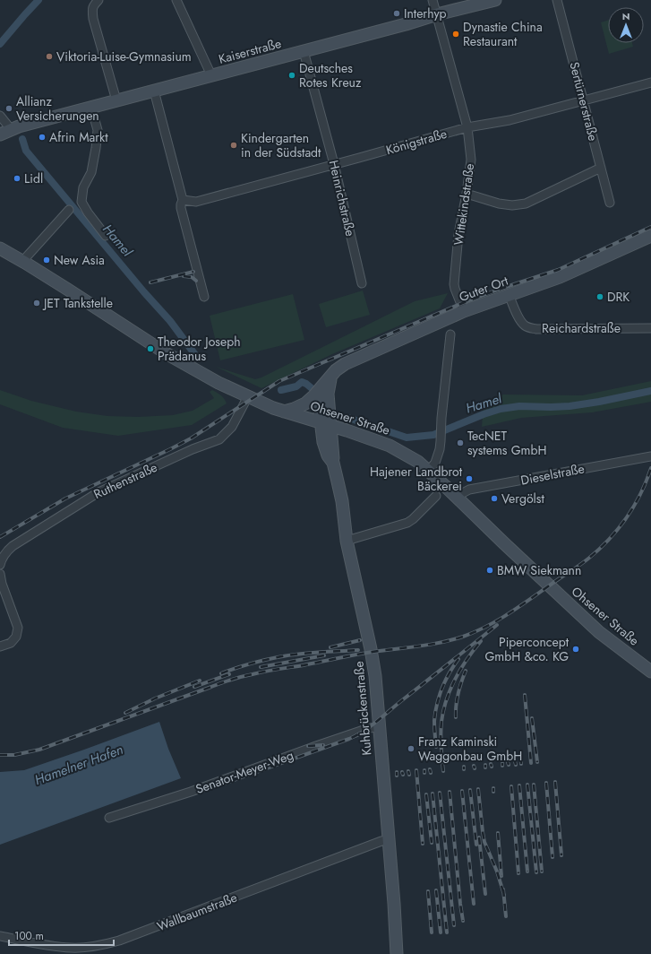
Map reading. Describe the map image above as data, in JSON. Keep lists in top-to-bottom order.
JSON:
{
  "streets": {
    "main road": [
      "Kaiserstraße",
      "Guter Ort",
      "Ohsener Straße",
      "Kuhbrückenstraße"
    ],
    "street": [
      "Sertürnerstraße",
      "Königstraße",
      "Heinrichstraße",
      "Wittekindstraße",
      "Reichardstraße",
      "Dieselstraße",
      "Ruthenstraße",
      "Senator-Meyer-Weg",
      "Wallbaumstraße"
    ]
  },
  "crossings": [
    ["Kaiserstraße", "Heinrichstraße"],
    ["Kaiserstraße", "Wittekindstraße"],
    ["Sertürnerstraße", "Königstraße"],
    ["Königstraße", "Heinrichstraße"],
    ["Königstraße", "Wittekindstraße"],
    ["Wittekindstraße", "Guter Ort"],
    ["Guter Ort", "Reichardstraße"],
    ["Guter Ort", "Ohsener Straße"],
    ["Ohsener Straße", "Dieselstraße"],
    ["Ohsener Straße", "Ruthenstraße"],
    ["Ohsener Straße", "Kuhbrückenstraße"],
    ["Kuhbrückenstraße", "Senator-Meyer-Weg"],
    ["Kuhbrückenstraße", "Wallbaumstraße"]
  ],
  "water": ["Hamel", "Hamelner Hafen"],
  "places": [
    "Interhyp",
    "Dynastie China Restaurant",
    "Viktoria-Luise-Gymnasium",
    "Deutsches Rotes Kreuz",
    "Allianz Versicherungen",
    "Afrin Markt",
    "Kindergarten in der Südstadt",
    "Lidl",
    "New Asia",
    "DRK",
    "JET Tankstelle",
    "Theodor Joseph Prädanus",
    "TecNET systems GmbH",
    "Hajener Landbrot Bäckerei",
    "Vergölst",
    "BMW Siekmann",
    "Piperconcept GmbH &co. KG",
    "Franz Kaminski Waggonbau GmbH"
  ],
  "scale_bar": "100 m",
  "north": "top"
}
